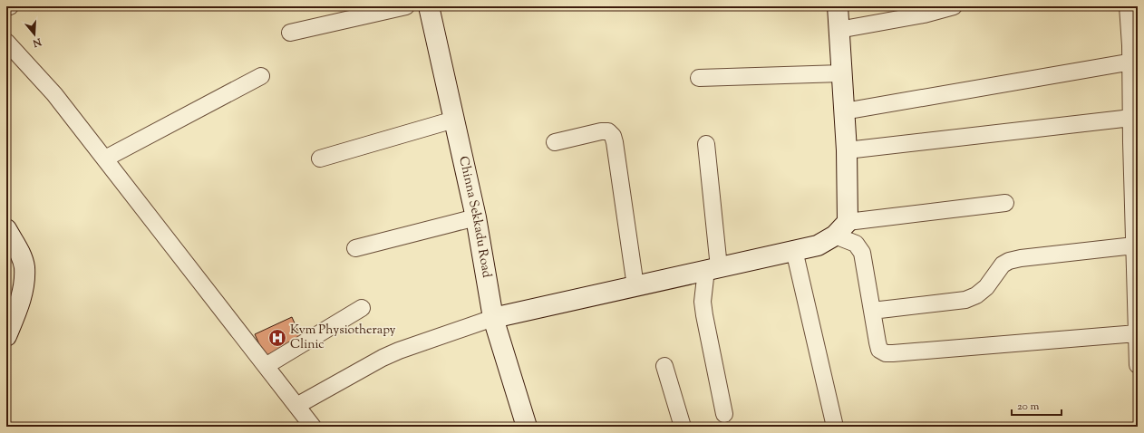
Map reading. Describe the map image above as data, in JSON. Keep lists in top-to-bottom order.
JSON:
{
  "streets": {
    "street": ["Chinna Sekkadu Road"]
  },
  "places": {
    "hospital": ["Kvm Physiotherapy Clinic"]
  },
  "scale_bar": "20 m",
  "north": "bottom"
}
